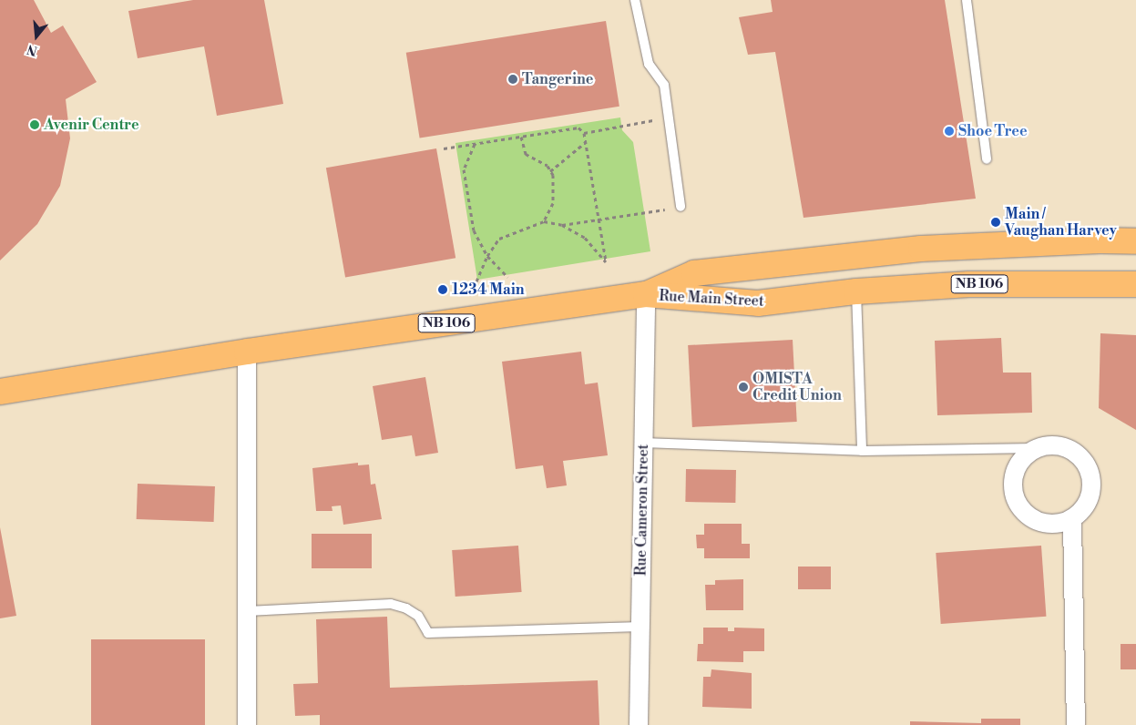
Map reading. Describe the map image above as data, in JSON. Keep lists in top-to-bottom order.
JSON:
{
  "streets": {
    "main road": ["NB 106", "Rue Main Street"],
    "street": ["Rue Cameron Street"]
  },
  "crossings": [
    ["NB 106", "Rue Main Street"],
    ["NB 106", "Rue Cameron Street"],
    ["Rue Main Street", "Rue Cameron Street"]
  ],
  "places": [
    "Tangerine",
    "Avenir Centre",
    "Shoe Tree",
    "Main / Vaughan Harvey",
    "1234 Main",
    "OMISTA Credit Union"
  ],
  "north": "bottom"
}
